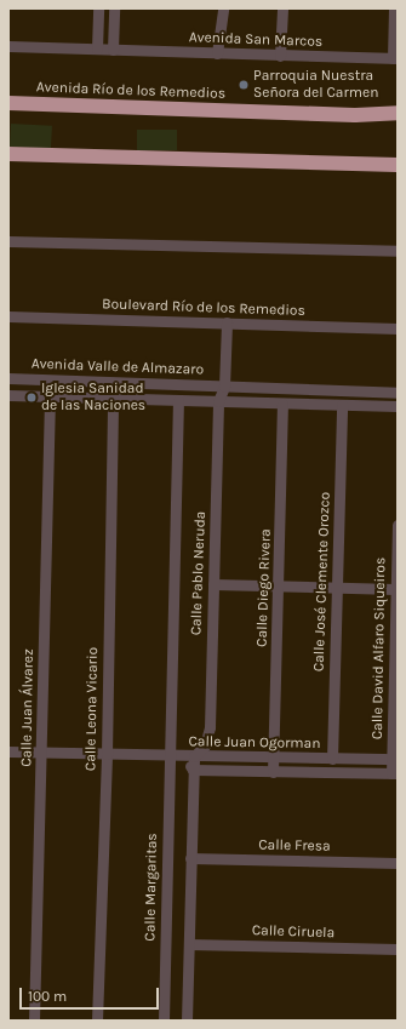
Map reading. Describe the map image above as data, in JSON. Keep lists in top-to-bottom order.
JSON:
{
  "streets": {
    "highway": ["Avenida Río de los Remedios"],
    "street": [
      "Avenida San Marcos",
      "Boulevard Río de los Remedios",
      "Avenida Valle de Almazaro",
      "Calle Pablo Neruda",
      "Calle José Clemente Orozco",
      "Calle Diego Rivera",
      "Calle David Alfaro Siqueiros",
      "Calle Juan Álvarez",
      "Calle Leona Vicario",
      "Calle Juan Ogorman",
      "Calle Fresa",
      "Calle Margaritas",
      "Calle Ciruela"
    ]
  },
  "crossings": [
    ["Avenida Valle de Almazaro", "Calle Pablo Neruda"],
    ["Calle Pablo Neruda", "Calle Juan Ogorman"],
    ["Calle Pablo Neruda", "Calle Margaritas"],
    ["Calle José Clemente Orozco", "Calle Juan Ogorman"],
    ["Calle Diego Rivera", "Calle Juan Ogorman"],
    ["Calle David Alfaro Siqueiros", "Calle Juan Ogorman"],
    ["Calle Juan Ogorman", "Calle Margaritas"]
  ],
  "places": ["Parroquia Nuestra Señora del Carmen", "Iglesia Sanidad de las Naciones"],
  "scale_bar": "100 m"
}
